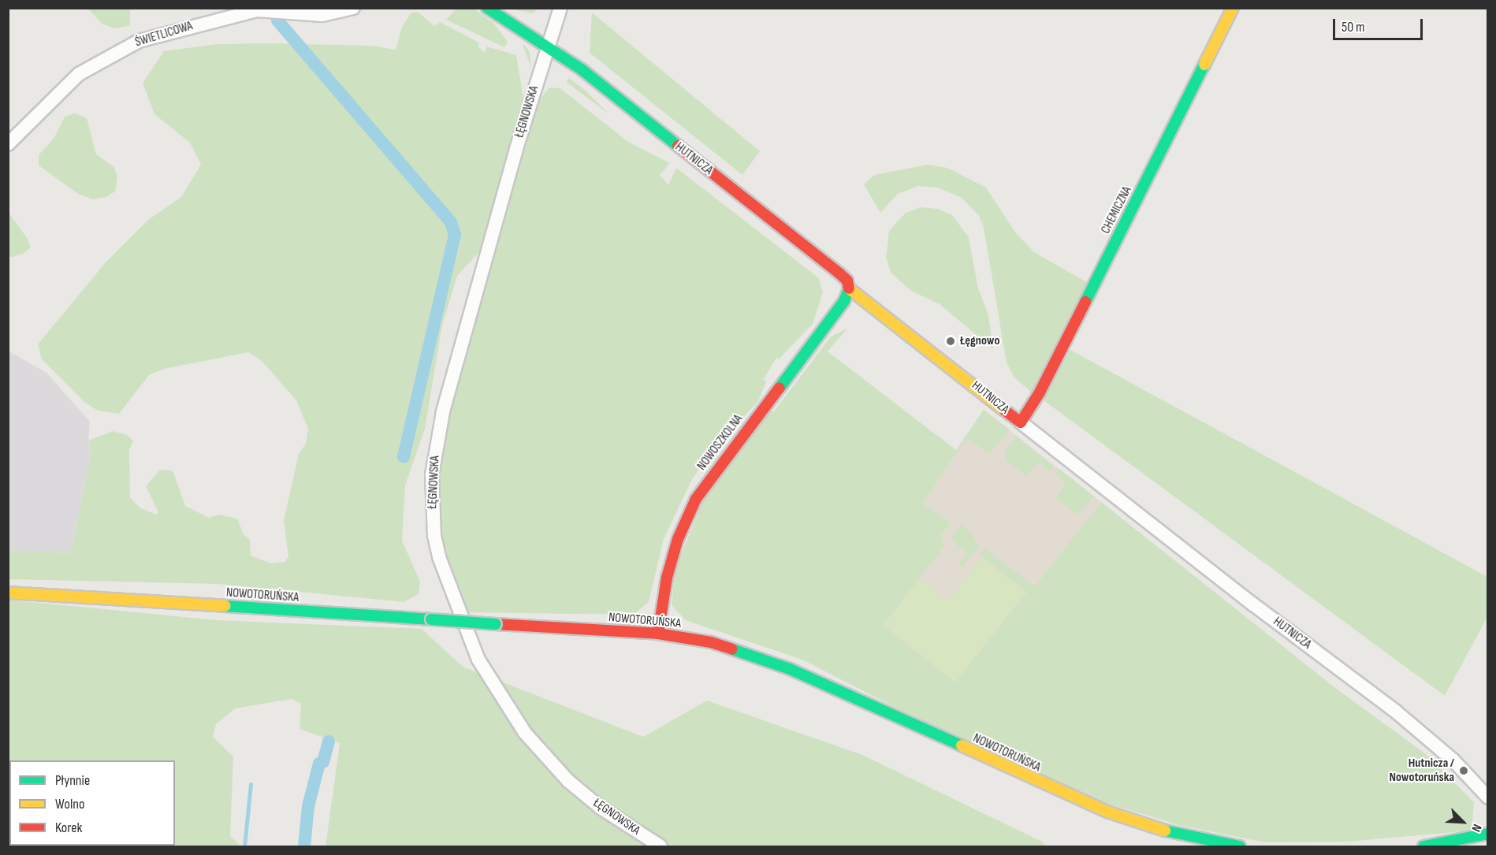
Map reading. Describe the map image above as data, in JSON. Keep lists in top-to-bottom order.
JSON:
{
  "streets": {
    "street": [
      "ŚWIETLICOWA",
      "ŁĘGNOWSKA",
      "HUTNICZA",
      "CHEMICZNA",
      "NOWOSZKOLNA",
      "NOWOTORUŃSKA"
    ]
  },
  "crossings": [
    ["ŁĘGNOWSKA", "HUTNICZA"],
    ["HUTNICZA", "CHEMICZNA"],
    ["HUTNICZA", "NOWOSZKOLNA"],
    ["NOWOSZKOLNA", "NOWOTORUŃSKA"]
  ],
  "places": ["Łęgnowo", "Hutnicza / Nowotoruńska"],
  "legend": ["Płynnie", "Wolno", "Korek"],
  "scale_bar": "50 m",
  "north": "bottom right"
}
